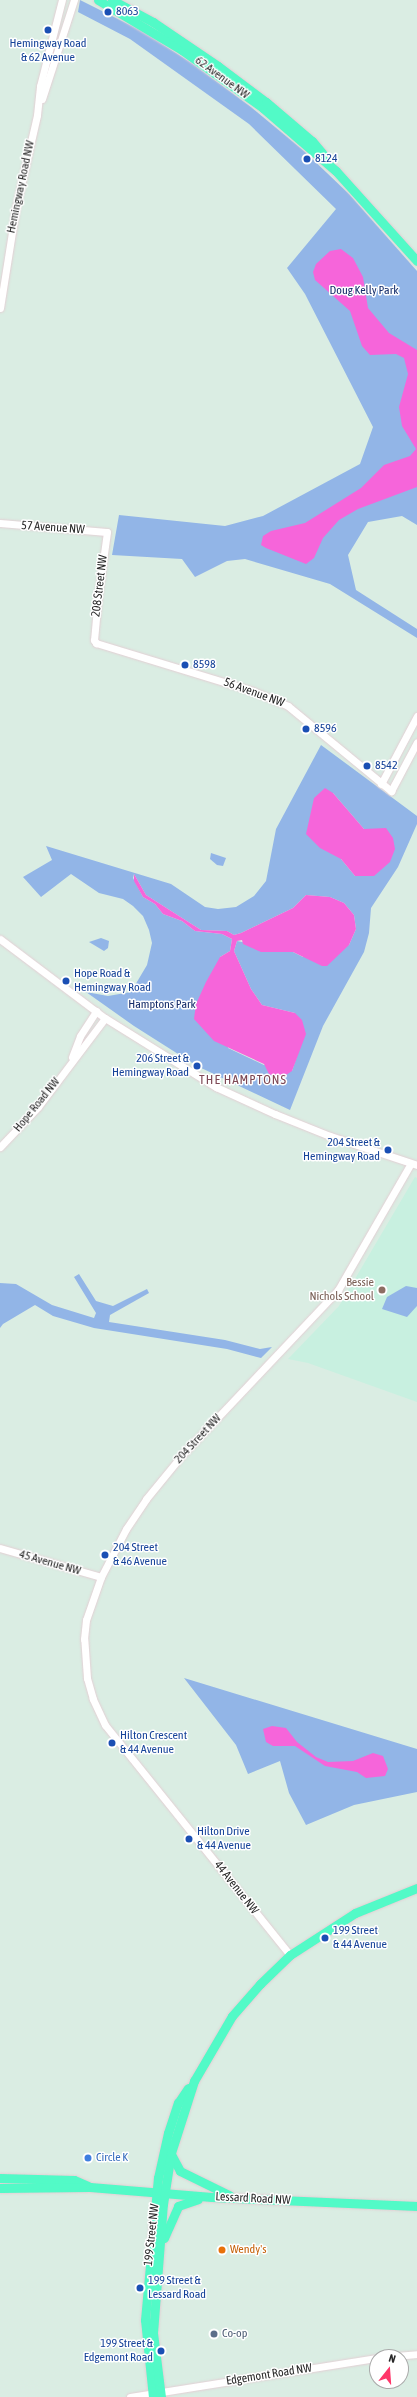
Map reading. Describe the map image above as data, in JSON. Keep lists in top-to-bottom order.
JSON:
{
  "streets": {
    "main road": ["62 Avenue NW", "Lessard Road NW", "199 Street NW"],
    "street": [
      "Hemingway Road NW",
      "57 Avenue NW",
      "208 Street NW",
      "56 Avenue NW",
      "Hope Road NW",
      "204 Street NW",
      "45 Avenue NW",
      "44 Avenue NW",
      "Edgemont Road NW"
    ]
  },
  "crossings": [
    ["57 Avenue NW", "208 Street NW"],
    ["208 Street NW", "56 Avenue NW"],
    ["204 Street NW", "45 Avenue NW"],
    ["204 Street NW", "44 Avenue NW"],
    ["44 Avenue NW", "199 Street NW"],
    ["Lessard Road NW", "199 Street NW"],
    ["199 Street NW", "Edgemont Road NW"]
  ],
  "districts": ["THE HAMPTONS"],
  "parks": ["Doug Kelly Park", "Hamptons Park"],
  "places": [
    "8063",
    "Hemingway Road & 62 Avenue",
    "8124",
    "8598",
    "8596",
    "8542",
    "Hope Road & Hemingway Road",
    "206 Street & Hemingway Road",
    "204 Street & Hemingway Road",
    "Bessie Nichols School",
    "204 Street & 46 Avenue",
    "Hilton Crescent & 44 Avenue",
    "Hilton Drive & 44 Avenue",
    "199 Street & 44 Avenue",
    "Circle K",
    "Wendy's",
    "199 Street & Lessard Road",
    "Co-op",
    "199 Street & Edgemont Road"
  ],
  "north": "top"
}
